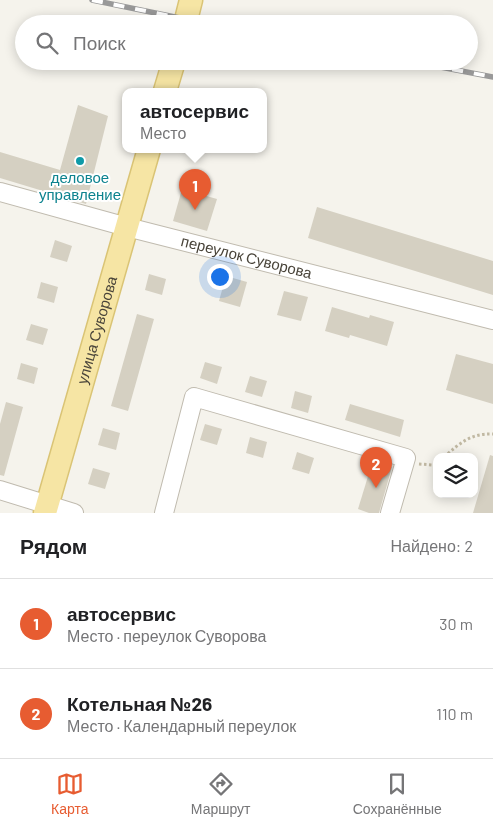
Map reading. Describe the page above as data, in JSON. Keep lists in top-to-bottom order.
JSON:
{
  "streets": {
    "main road": ["улица Суворова"],
    "street": ["переулок Суворова"]
  },
  "crossings": [
    ["переулок Суворова", "улица Суворова"]
  ],
  "places": ["деловое управление"],
  "page": {
    "search": "Поиск",
    "popup": ["автосервис", "Место"],
    "pins": ["1", "2"],
    "heading": ["Рядом", "Найдено: 2"],
    "list": [
      {
        "mark": "1",
        "name": "автосервис",
        "note": "Место · переулок Суворова",
        "value": "30 m"
      },
      {
        "mark": "2",
        "name": "Котельная №26",
        "note": "Место · Календарный переулок",
        "value": "110 m"
      }
    ],
    "nav": ["Карта", "Маршрут", "Сохранённые"]
  }
}
